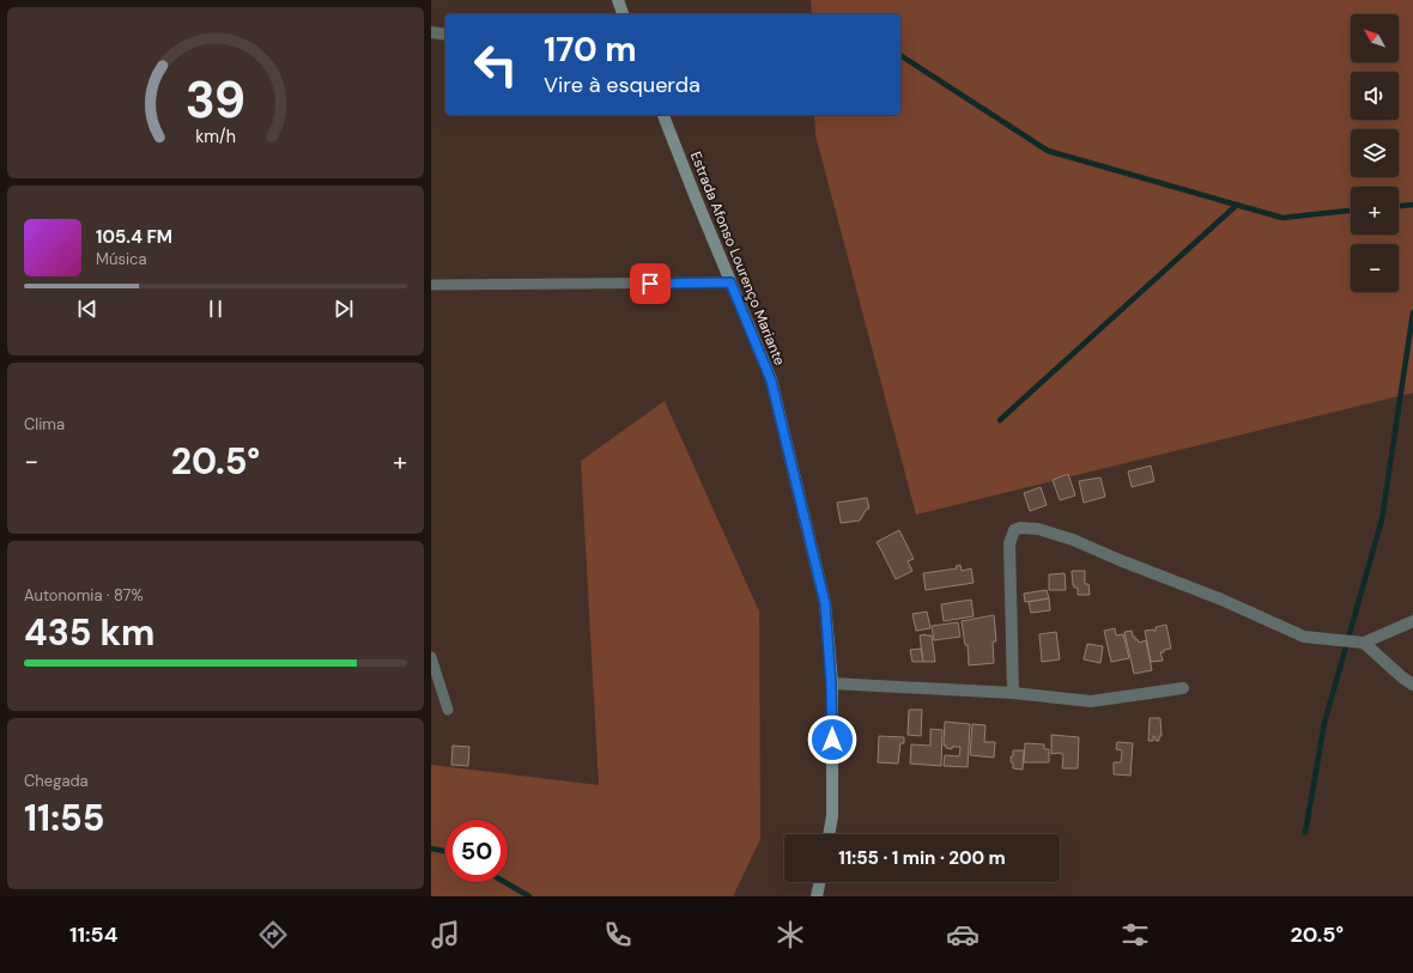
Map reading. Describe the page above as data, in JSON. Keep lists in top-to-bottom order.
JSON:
{
  "streets": {
    "main road": ["Estrada Afonso Lourenço Mariante"]
  },
  "north": "top left",
  "page": {
    "map_buttons": ["+", "−"],
    "turn": ["170 m", "Vire à esquerda"],
    "song": ["105.4 FM", "Música"],
    "tile": [
      "Clima",
      ["Autonomia · 87%", "435 km"],
      ["Chegada", "11:55"]
    ],
    "heat": ["−", "20.5°", "+"],
    "limit": "50",
    "trip": "11:55 · 1 min · 200 m",
    "tabs": ["11:54", "20.5°"],
    "gauge": ["39", "km/h"]
  }
}
